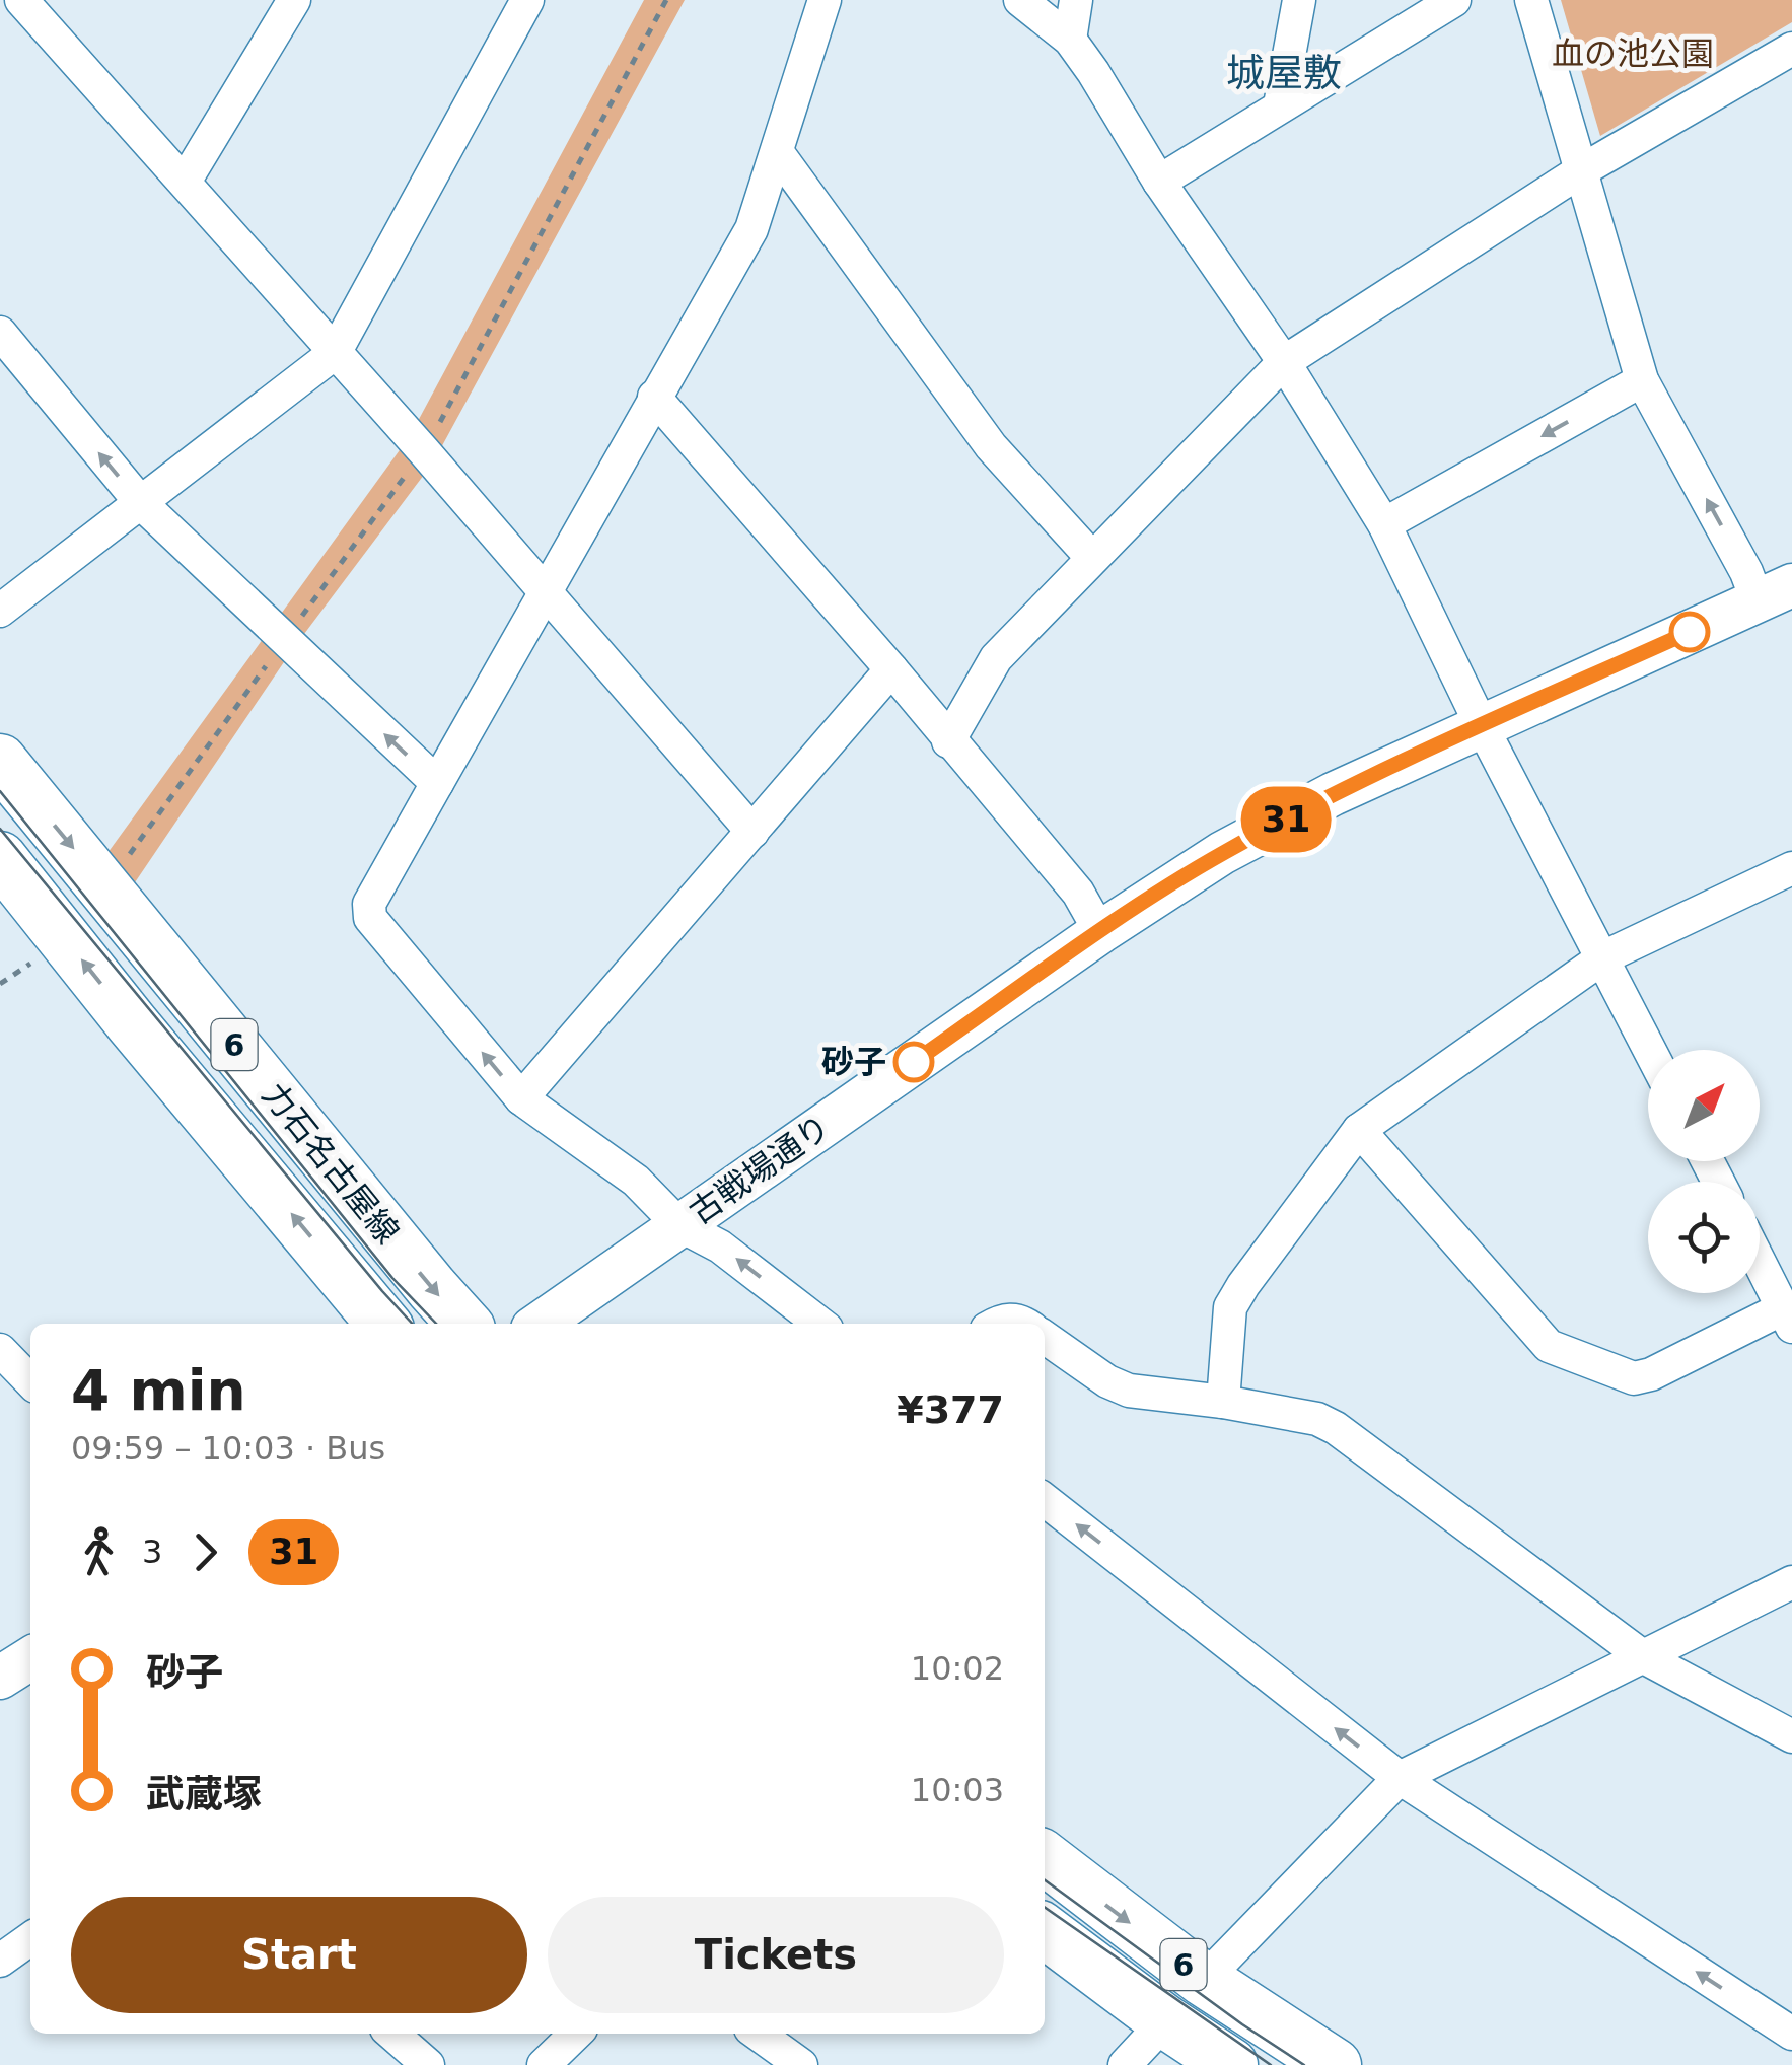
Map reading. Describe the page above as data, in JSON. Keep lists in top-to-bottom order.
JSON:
{
  "streets": {
    "main road": ["6", "力石名古屋線"],
    "street": ["古戦場通り"]
  },
  "districts": ["城屋敷"],
  "parks": ["血の池公園"],
  "places": ["砂子"],
  "lines": ["bus line 31"],
  "north": "top right",
  "page": {
    "on_map": "31",
    "heading": ["4 min", "09:59 – 10:03 · Bus", "¥377"],
    "legs": ["3", "31"],
    "list": [
      {
        "name": "砂子",
        "value": "10:02"
      },
      {
        "name": "武蔵塚",
        "value": "10:03"
      }
    ],
    "buttons": ["Start", "Tickets"]
  }
}
